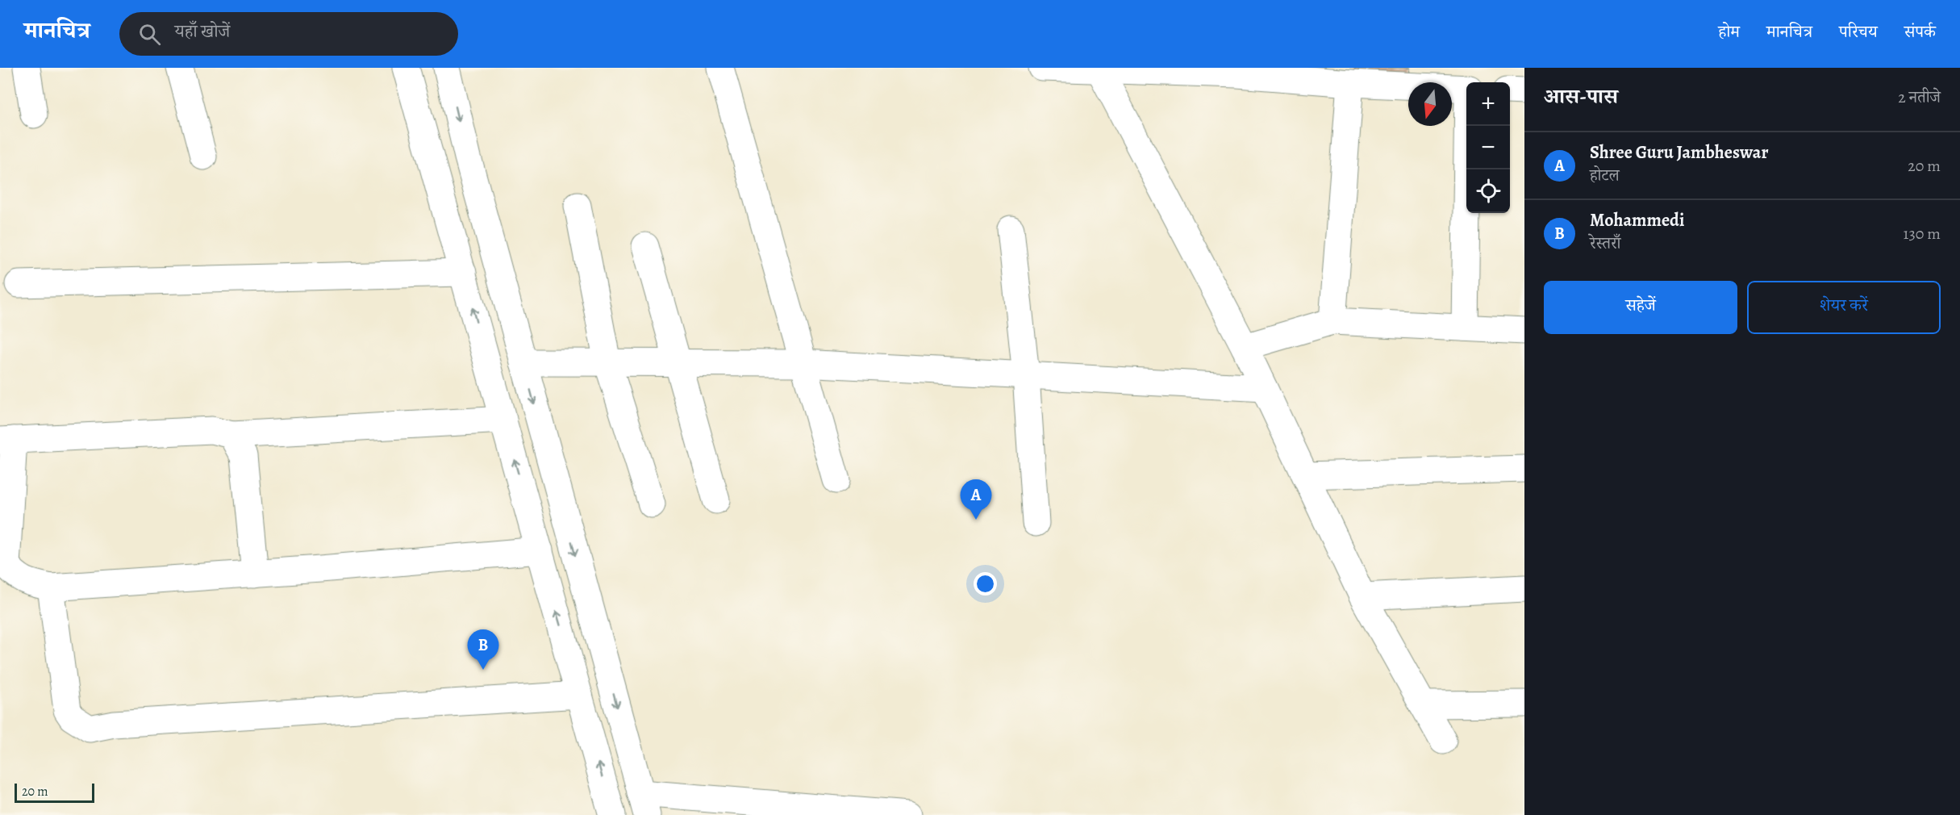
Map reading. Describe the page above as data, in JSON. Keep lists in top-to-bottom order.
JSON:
{
  "scale_bar": "20 m",
  "north": "bottom",
  "page": {
    "header": "मानचित्र",
    "search": "यहाँ खोजें",
    "nav": [
      "होम",
      "मानचित्र",
      "परिचय",
      "संपर्क"
    ],
    "heading": ["आस-पास", "2 नतीजे"],
    "map_buttons": ["+", "−"],
    "list": [
      {
        "mark": "A",
        "name": "Shree Guru Jambheswar",
        "note": "होटल",
        "value": "20 m"
      },
      {
        "mark": "B",
        "name": "Mohammedi",
        "note": "रेस्तराँ",
        "value": "130 m"
      }
    ],
    "buttons": ["सहेजें", "शेयर करें"],
    "pins": ["A", "B"],
    "scale": "20 m"
  }
}
